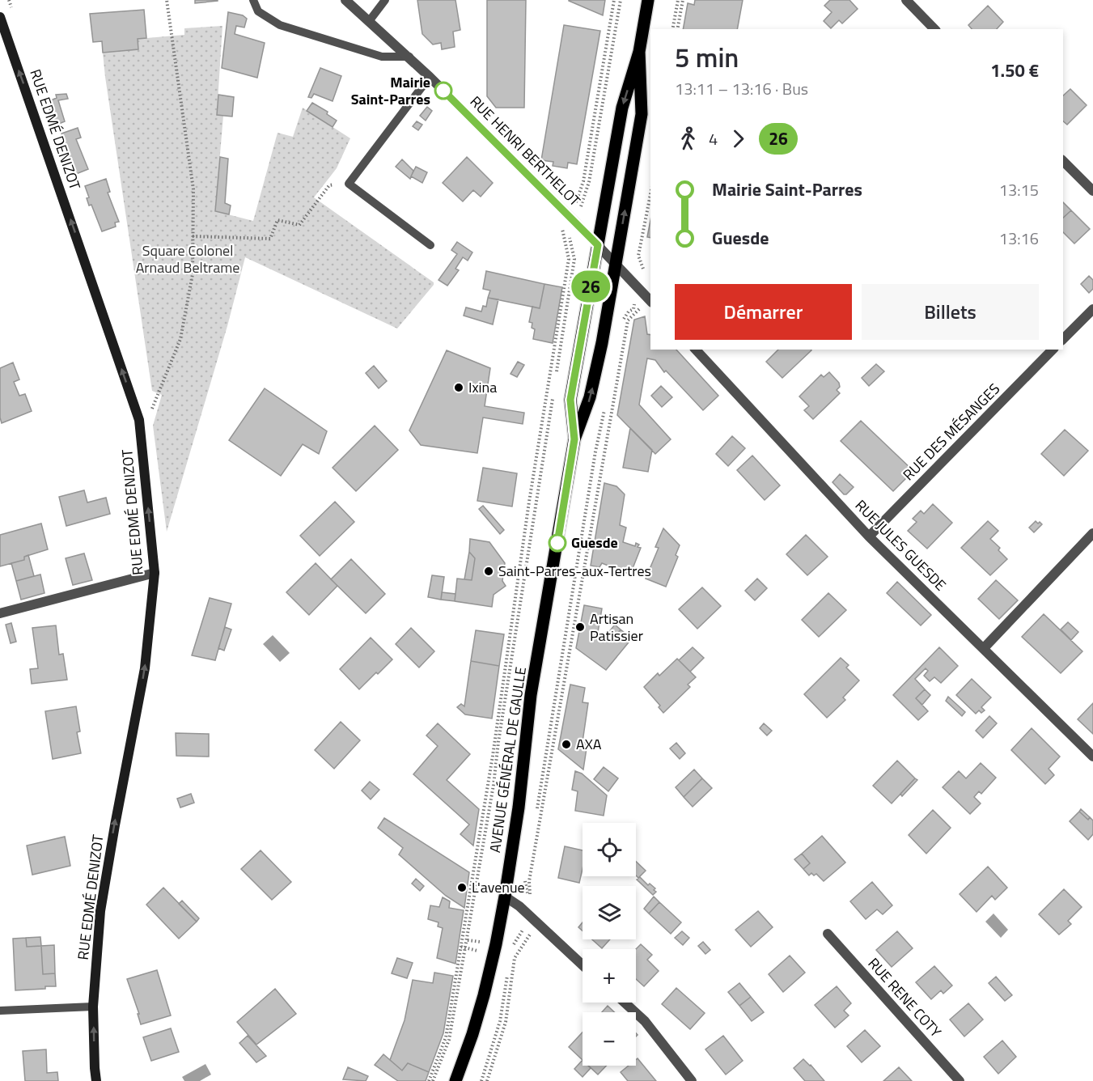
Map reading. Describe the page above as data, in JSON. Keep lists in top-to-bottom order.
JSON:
{
  "streets": {
    "main road": ["AVENUE GÉNÉRAL DE GAULLE"],
    "street": [
      "RUE EDMÉ DENIZOT",
      "RUE HENRI BERTHELOT",
      "RUE DES MÉSANGES",
      "RUE JULES GUESDE",
      "RUE RENE COTY"
    ]
  },
  "crossings": [
    ["RUE HENRI BERTHELOT", "AVENUE GÉNÉRAL DE GAULLE"],
    ["RUE DES MÉSANGES", "RUE JULES GUESDE"]
  ],
  "one_way": ["RUE EDMÉ DENIZOT"],
  "parks": ["Square Colonel Arnaud Beltrame"],
  "places": [
    "Mairie Saint-Parres",
    "Ixina",
    "Guesde",
    "Saint-Parres-aux-Tertres",
    "Artisan Patissier",
    "AXA",
    "L'avenue"
  ],
  "lines": ["bus line 26"],
  "page": {
    "on_map": "26",
    "heading": ["5 min", "13:11 – 13:16 · Bus", "1.50 €"],
    "legs": ["4", "26"],
    "list": [
      {
        "name": "Mairie Saint-Parres",
        "value": "13:15"
      },
      {
        "name": "Guesde",
        "value": "13:16"
      }
    ],
    "buttons": ["Démarrer", "Billets"],
    "map_buttons": ["+", "−"]
  }
}
